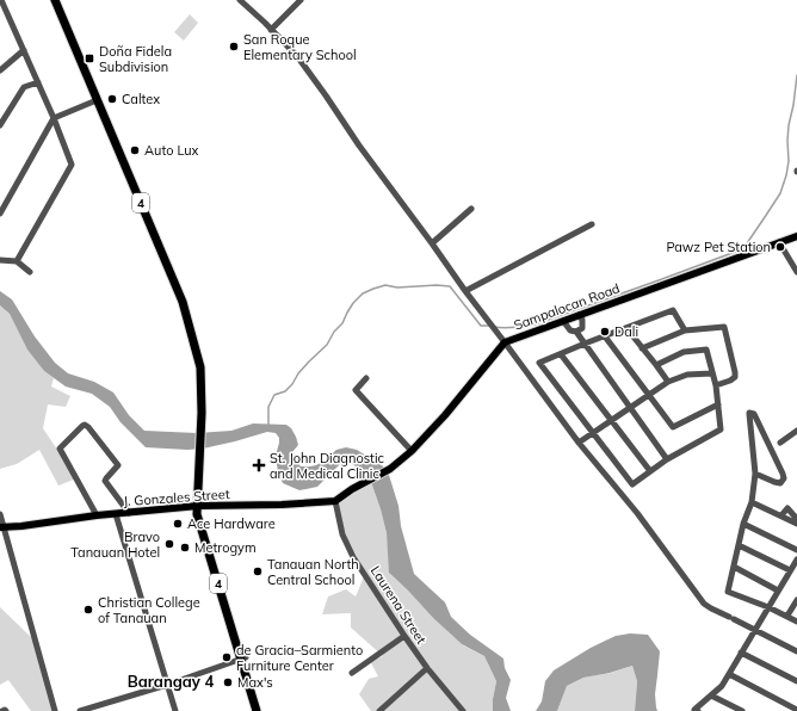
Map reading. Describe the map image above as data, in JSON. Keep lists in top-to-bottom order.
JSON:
{
  "streets": {
    "highway": ["4"],
    "main road": ["Sampalocan Road", "J. Gonzales Street"],
    "street": ["Laurena Street"]
  },
  "crossings": [
    ["4", "J. Gonzales Street"],
    ["Sampalocan Road", "J. Gonzales Street"],
    ["Sampalocan Road", "Laurena Street"],
    ["J. Gonzales Street", "Laurena Street"]
  ],
  "districts": ["Barangay 4"],
  "places": {
    "other": [
      "San Roque Elementary School",
      "Caltex",
      "Auto Lux",
      "Pawz Pet Station",
      "Dali",
      "Ace Hardware",
      "Bravo Tanauan Hotel",
      "Metrogym",
      "Tanauan North Central School",
      "Christian College of Tanauan",
      "de Gracia–Sarmiento Furniture Center",
      "Max's"
    ],
    "transit": ["Doña Fidela Subdivision"],
    "health": ["St. John Diagnostic and Medical Clinic"]
  }
}
